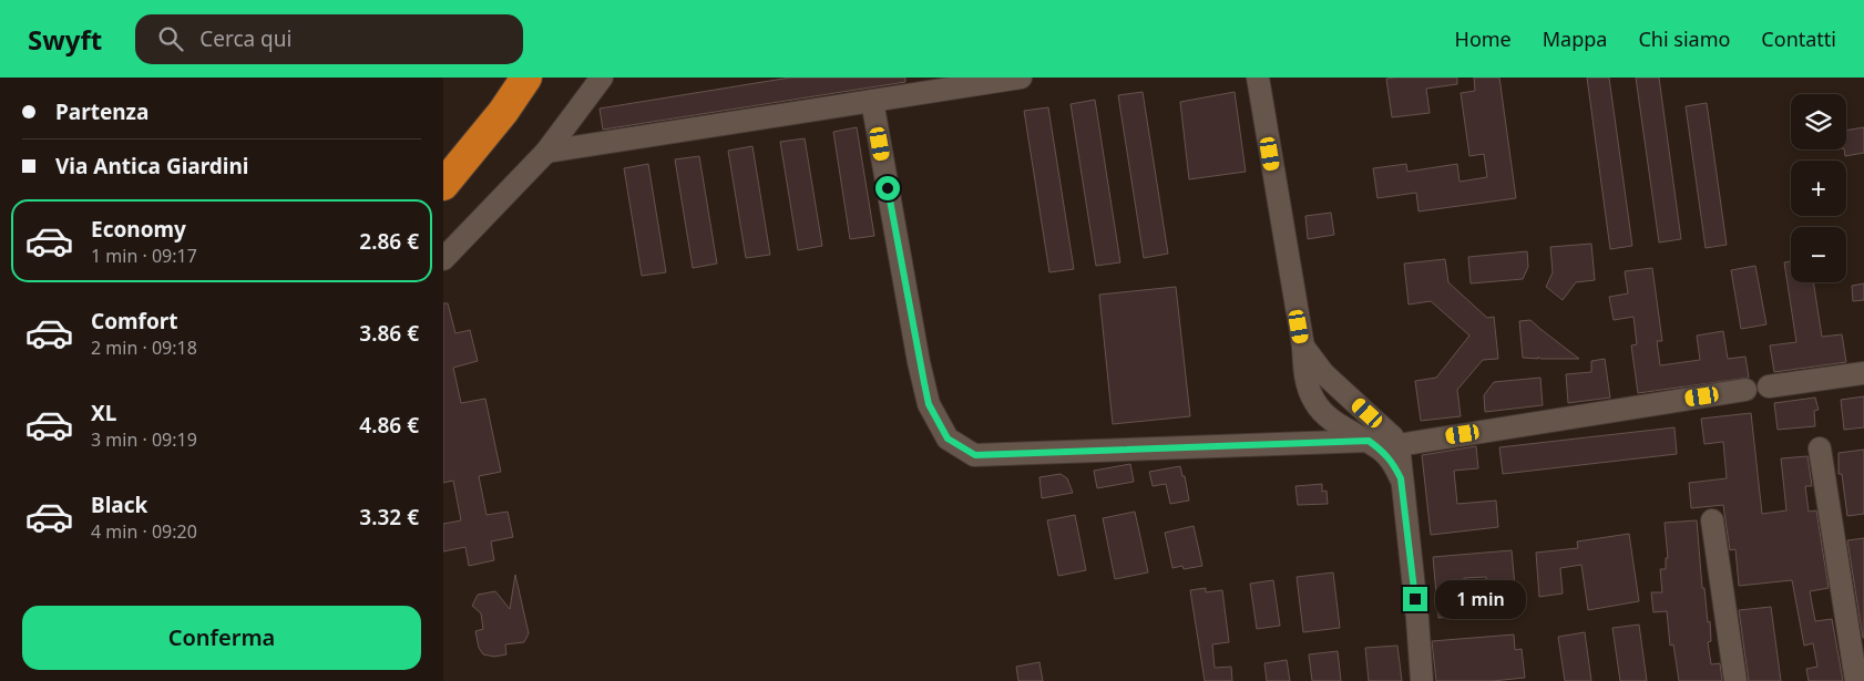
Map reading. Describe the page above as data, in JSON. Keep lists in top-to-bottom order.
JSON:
{
  "page": {
    "header": "Swyft",
    "search": "Cerca qui",
    "nav": [
      "Home",
      "Mappa",
      "Chi siamo",
      "Contatti"
    ],
    "banner": ["Partenza", "Via Antica Giardini"],
    "map_buttons": ["+", "−"],
    "list": [
      {
        "name": "Economy",
        "note": "1 min · 09:17",
        "value": "2.86 €"
      },
      {
        "name": "Comfort",
        "note": "2 min · 09:18",
        "value": "3.86 €"
      },
      {
        "name": "XL",
        "note": "3 min · 09:19",
        "value": "4.86 €"
      },
      {
        "name": "Black",
        "note": "4 min · 09:20",
        "value": "3.32 €"
      }
    ],
    "bubble": "1 min",
    "buttons": "Conferma"
  }
}
